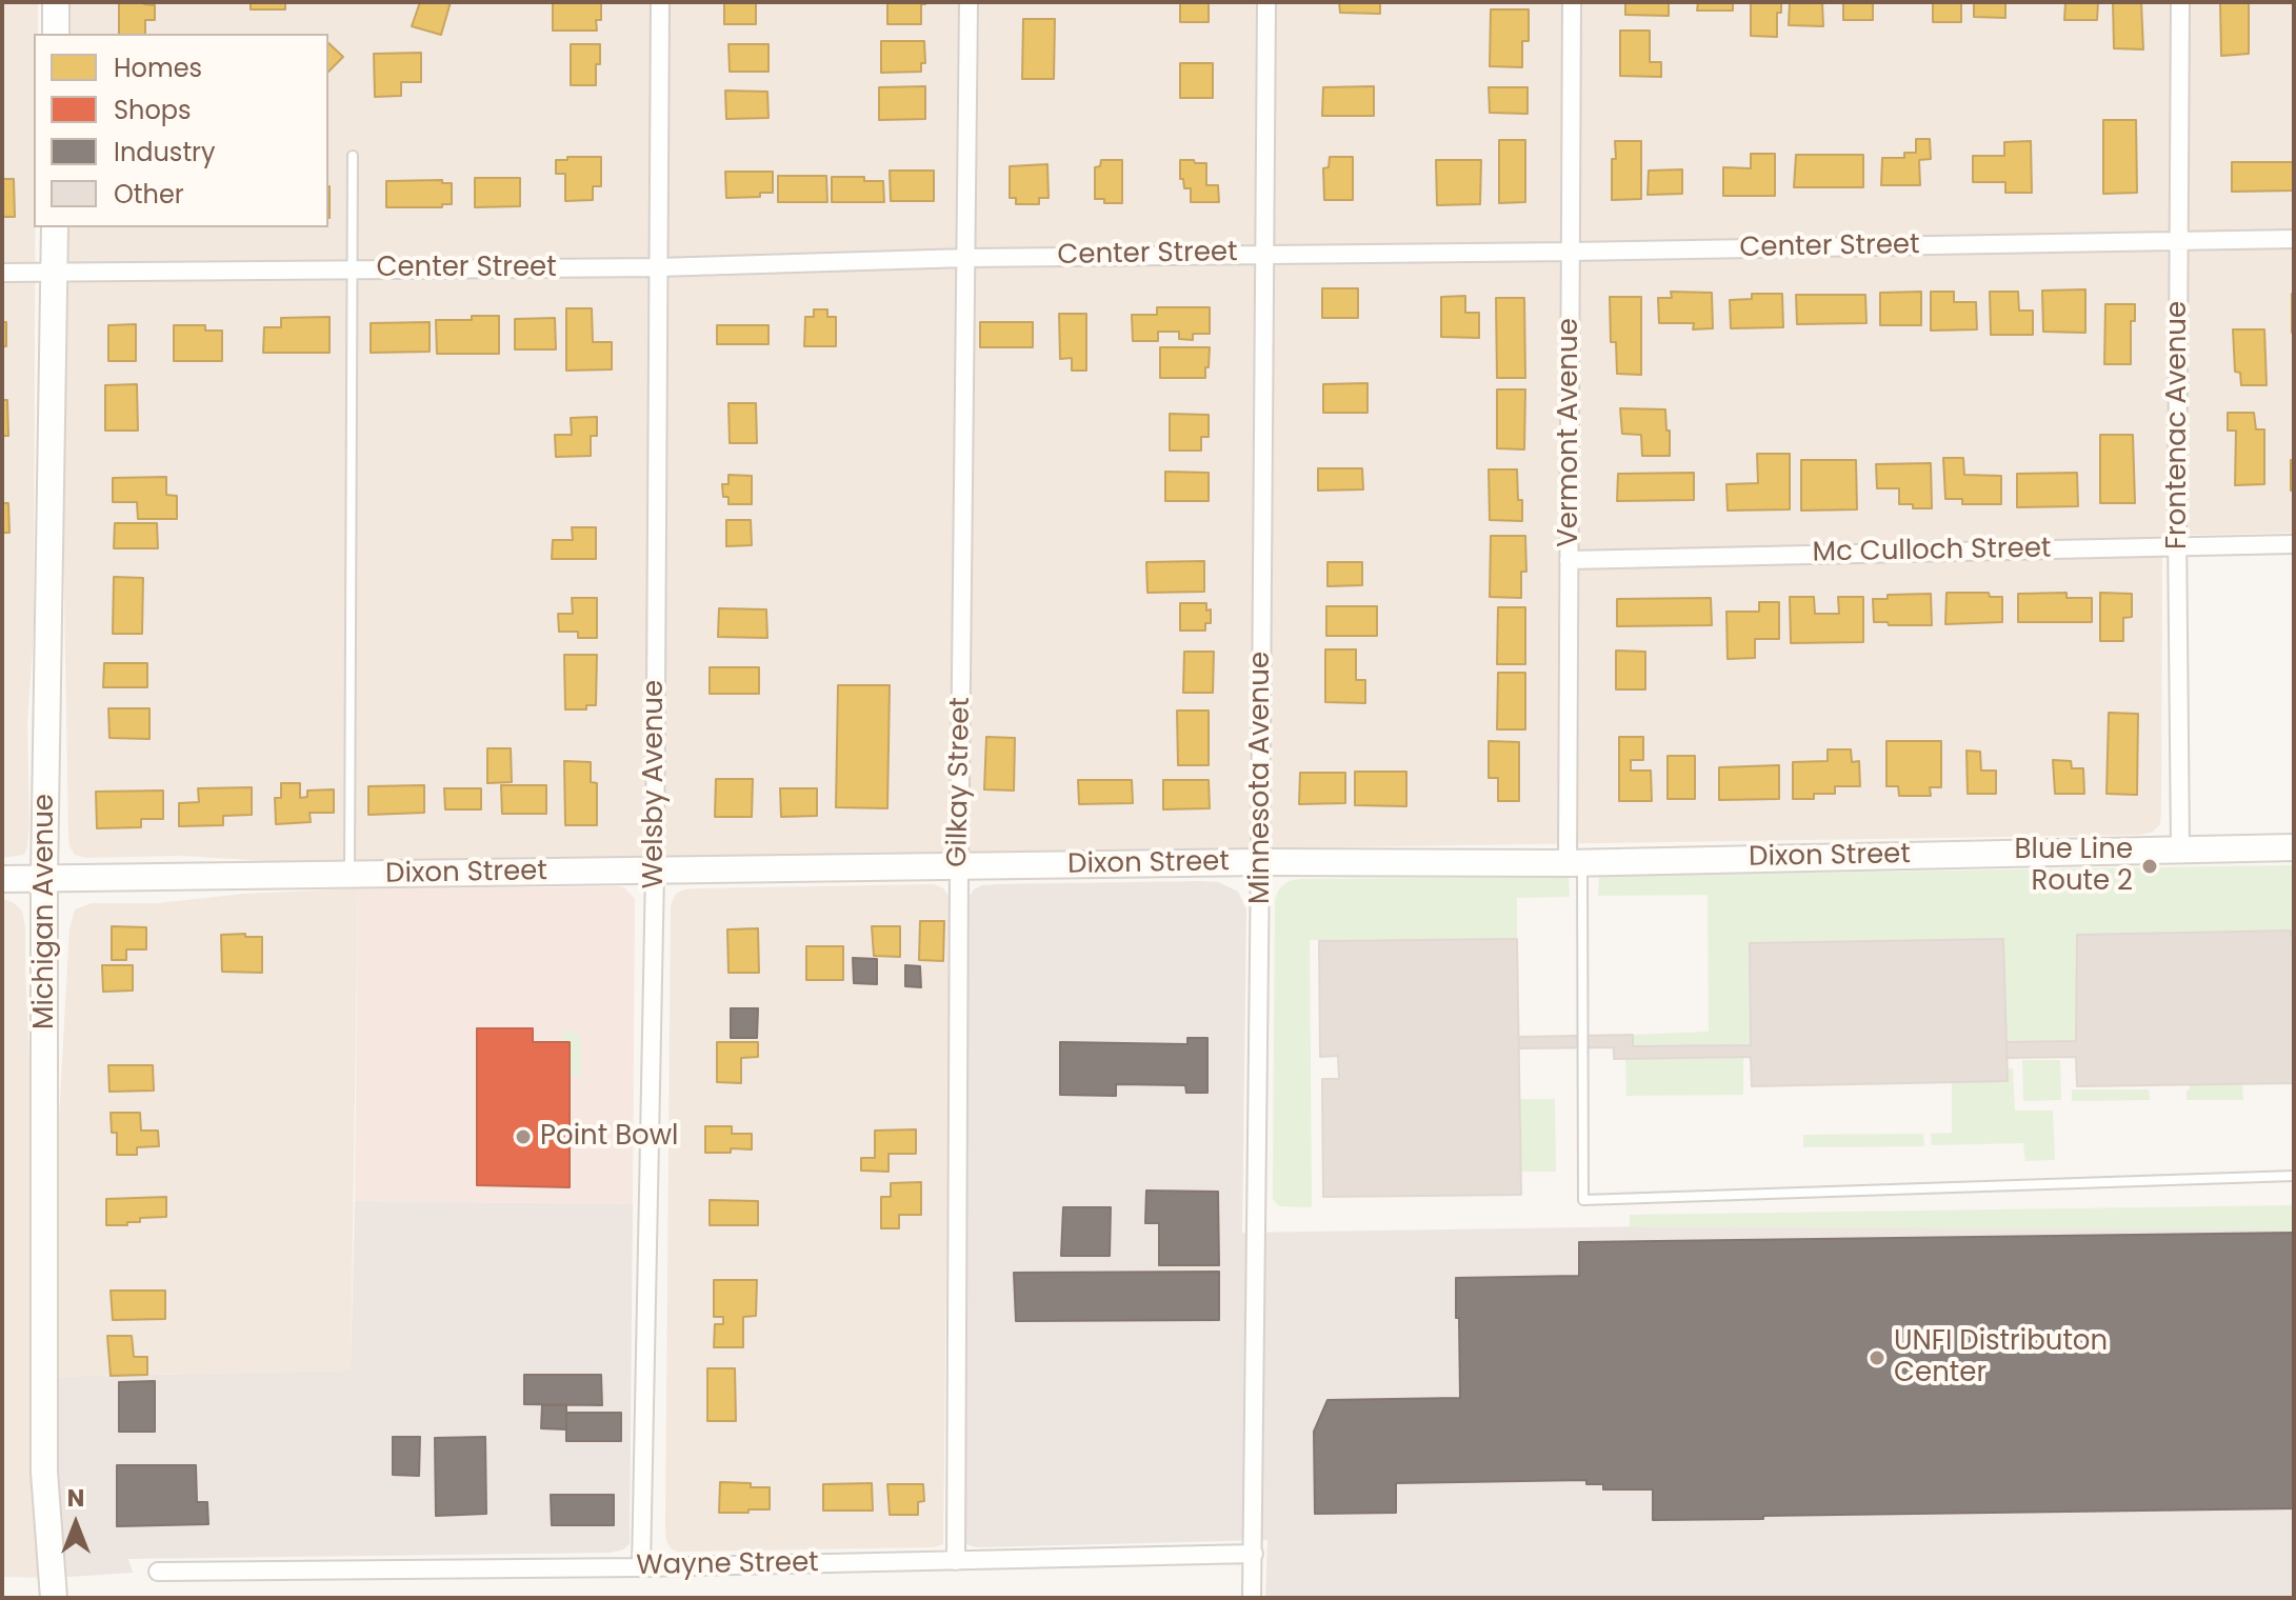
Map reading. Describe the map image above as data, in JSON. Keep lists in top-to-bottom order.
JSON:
{
  "streets": {
    "street": [
      "Center Street",
      "Frontenac Avenue",
      "Vermont Avenue",
      "Mc Culloch Street",
      "Minnesota Avenue",
      "Gilkay Street",
      "Welsby Avenue",
      "Dixon Street",
      "Michigan Avenue",
      "Wayne Street"
    ]
  },
  "crossings": [
    ["Center Street", "Frontenac Avenue"],
    ["Center Street", "Vermont Avenue"],
    ["Center Street", "Minnesota Avenue"],
    ["Center Street", "Gilkay Street"],
    ["Center Street", "Welsby Avenue"],
    ["Center Street", "Michigan Avenue"],
    ["Frontenac Avenue", "Mc Culloch Street"],
    ["Frontenac Avenue", "Dixon Street"],
    ["Vermont Avenue", "Mc Culloch Street"],
    ["Vermont Avenue", "Dixon Street"],
    ["Minnesota Avenue", "Dixon Street"],
    ["Minnesota Avenue", "Wayne Street"],
    ["Gilkay Street", "Dixon Street"],
    ["Gilkay Street", "Wayne Street"],
    ["Welsby Avenue", "Dixon Street"],
    ["Welsby Avenue", "Wayne Street"],
    ["Dixon Street", "Michigan Avenue"]
  ],
  "places": ["Blue Line Route 2", "Point Bowl", "UNFI Distributon Center"],
  "legend": [
    "Homes",
    "Shops",
    "Industry",
    "Other"
  ],
  "north": "top"
}
